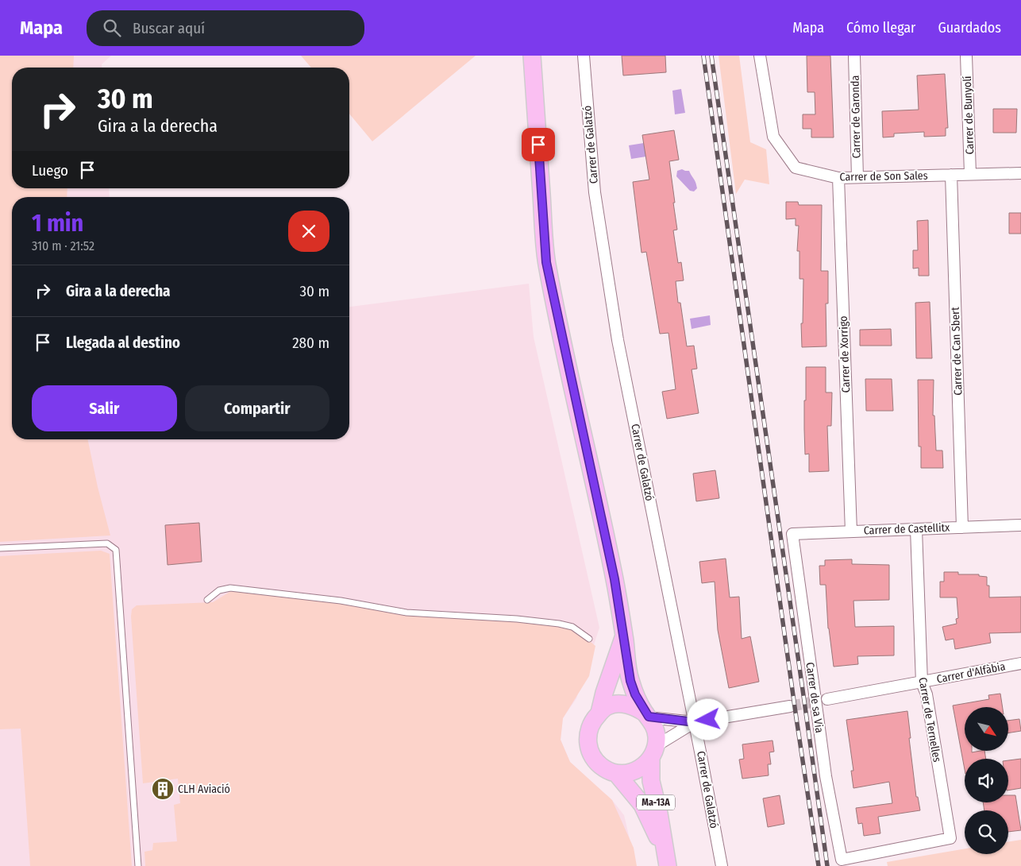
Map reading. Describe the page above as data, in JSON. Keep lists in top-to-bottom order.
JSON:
{
  "streets": {
    "main road": ["Ma-13A"],
    "street": [
      "Carrer de Bunyolí",
      "Carrer de Garonda",
      "Carrer de Galatzó",
      "Carrer de Son Sales",
      "Carrer de Can Sbert",
      "Carrer de Xorrigo",
      "Carrer de Castellitx",
      "Carrer d'Alfàbia",
      "Carrer de sa Via",
      "Carrer de Ternelles"
    ]
  },
  "crossings": [
    ["Carrer de Bunyolí", "Carrer de Son Sales"],
    ["Carrer de Garonda", "Carrer de Son Sales"],
    ["Carrer de Son Sales", "Carrer de Can Sbert"],
    ["Carrer de Son Sales", "Carrer de Xorrigo"],
    ["Carrer de Can Sbert", "Carrer de Castellitx"],
    ["Carrer de Xorrigo", "Carrer de Castellitx"],
    ["Carrer de Castellitx", "Carrer de sa Via"],
    ["Carrer de Castellitx", "Carrer de Ternelles"],
    ["Carrer d'Alfàbia", "Carrer de Ternelles"],
    ["Carrer de sa Via", "Carrer de Ternelles"]
  ],
  "places": {
    "building": ["CLH Aviació"]
  },
  "north": "bottom right",
  "page": {
    "header": "Mapa",
    "search": "Buscar aquí",
    "nav": ["Mapa", "Cómo llegar", "Guardados"],
    "turn": ["30 m", "Gira a la derecha"],
    "then": "Luego",
    "heading": ["1 min", "310 m · 21:52"],
    "list": [
      {
        "name": "Gira a la derecha",
        "value": "30 m"
      },
      {
        "name": "Llegada al destino",
        "value": "280 m"
      }
    ],
    "buttons": ["Salir", "Compartir"]
  }
}
